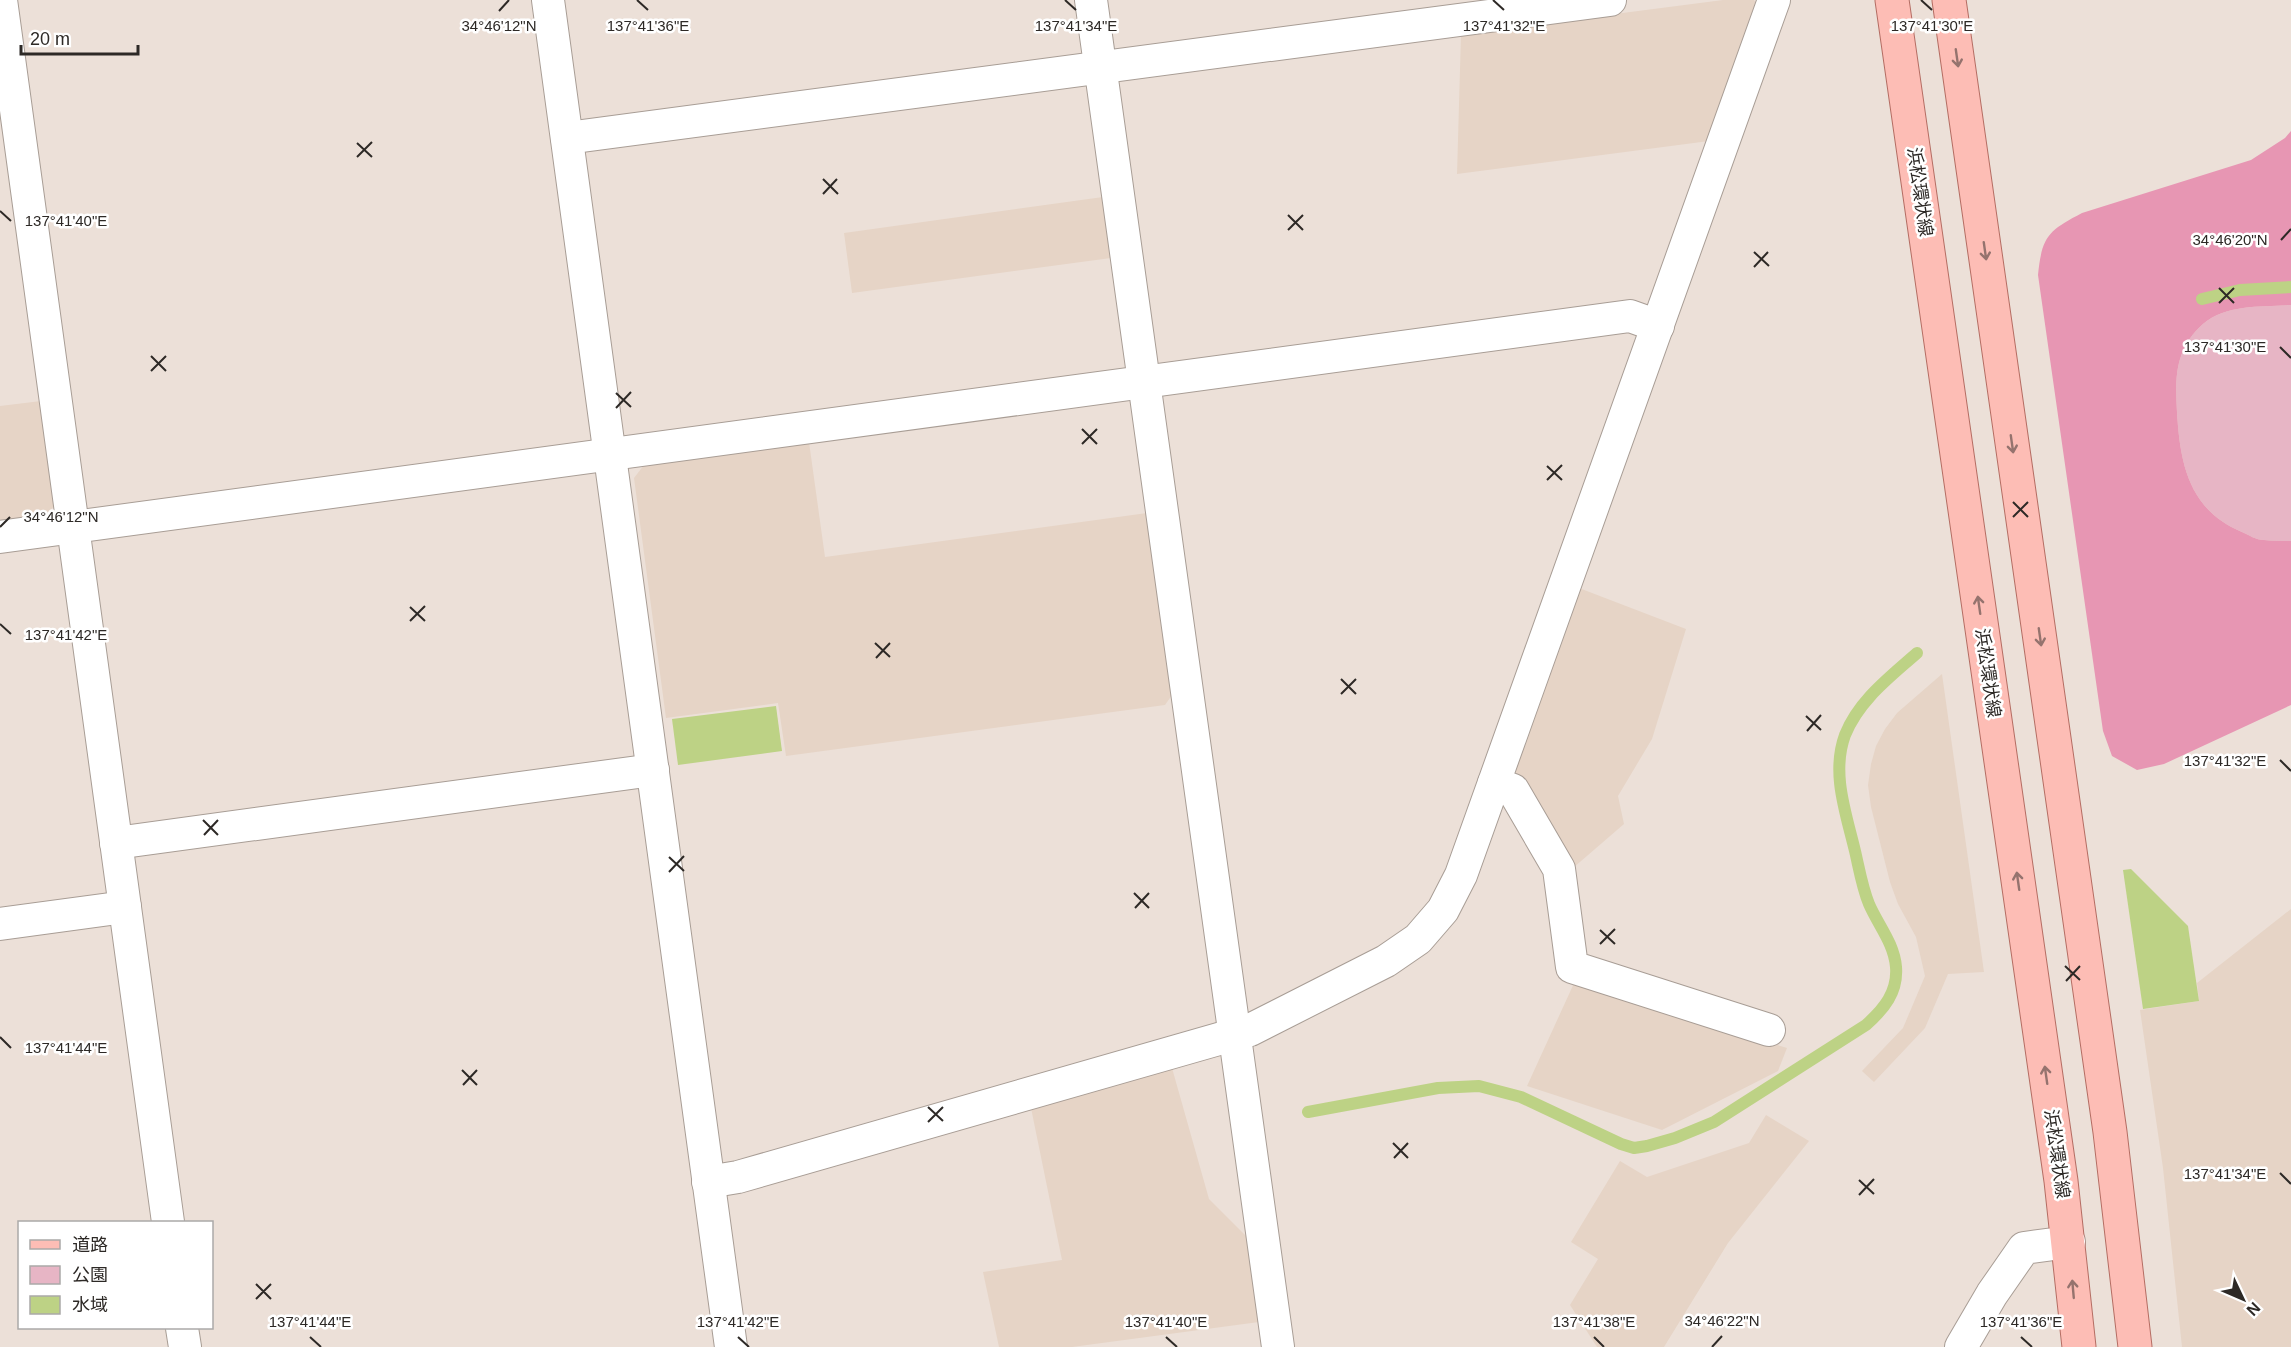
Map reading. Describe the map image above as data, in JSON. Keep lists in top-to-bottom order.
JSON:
{
  "streets": {
    "main road": ["浜松環状線"]
  },
  "legend": ["道路", "公園", "水域"],
  "scale_bar": "20 m",
  "north": "bottom right",
  "coordinates": [
    "137°41'36\"E",
    "137°41'34\"E",
    "137°41'32\"E",
    "137°41'30\"E",
    "34°46'12\"N",
    "137°41'40\"E",
    "34°46'20\"N",
    "137°41'42\"E",
    "137°41'44\"E",
    "34°46'22\"N",
    "137°41'38\"E"
  ]
}
